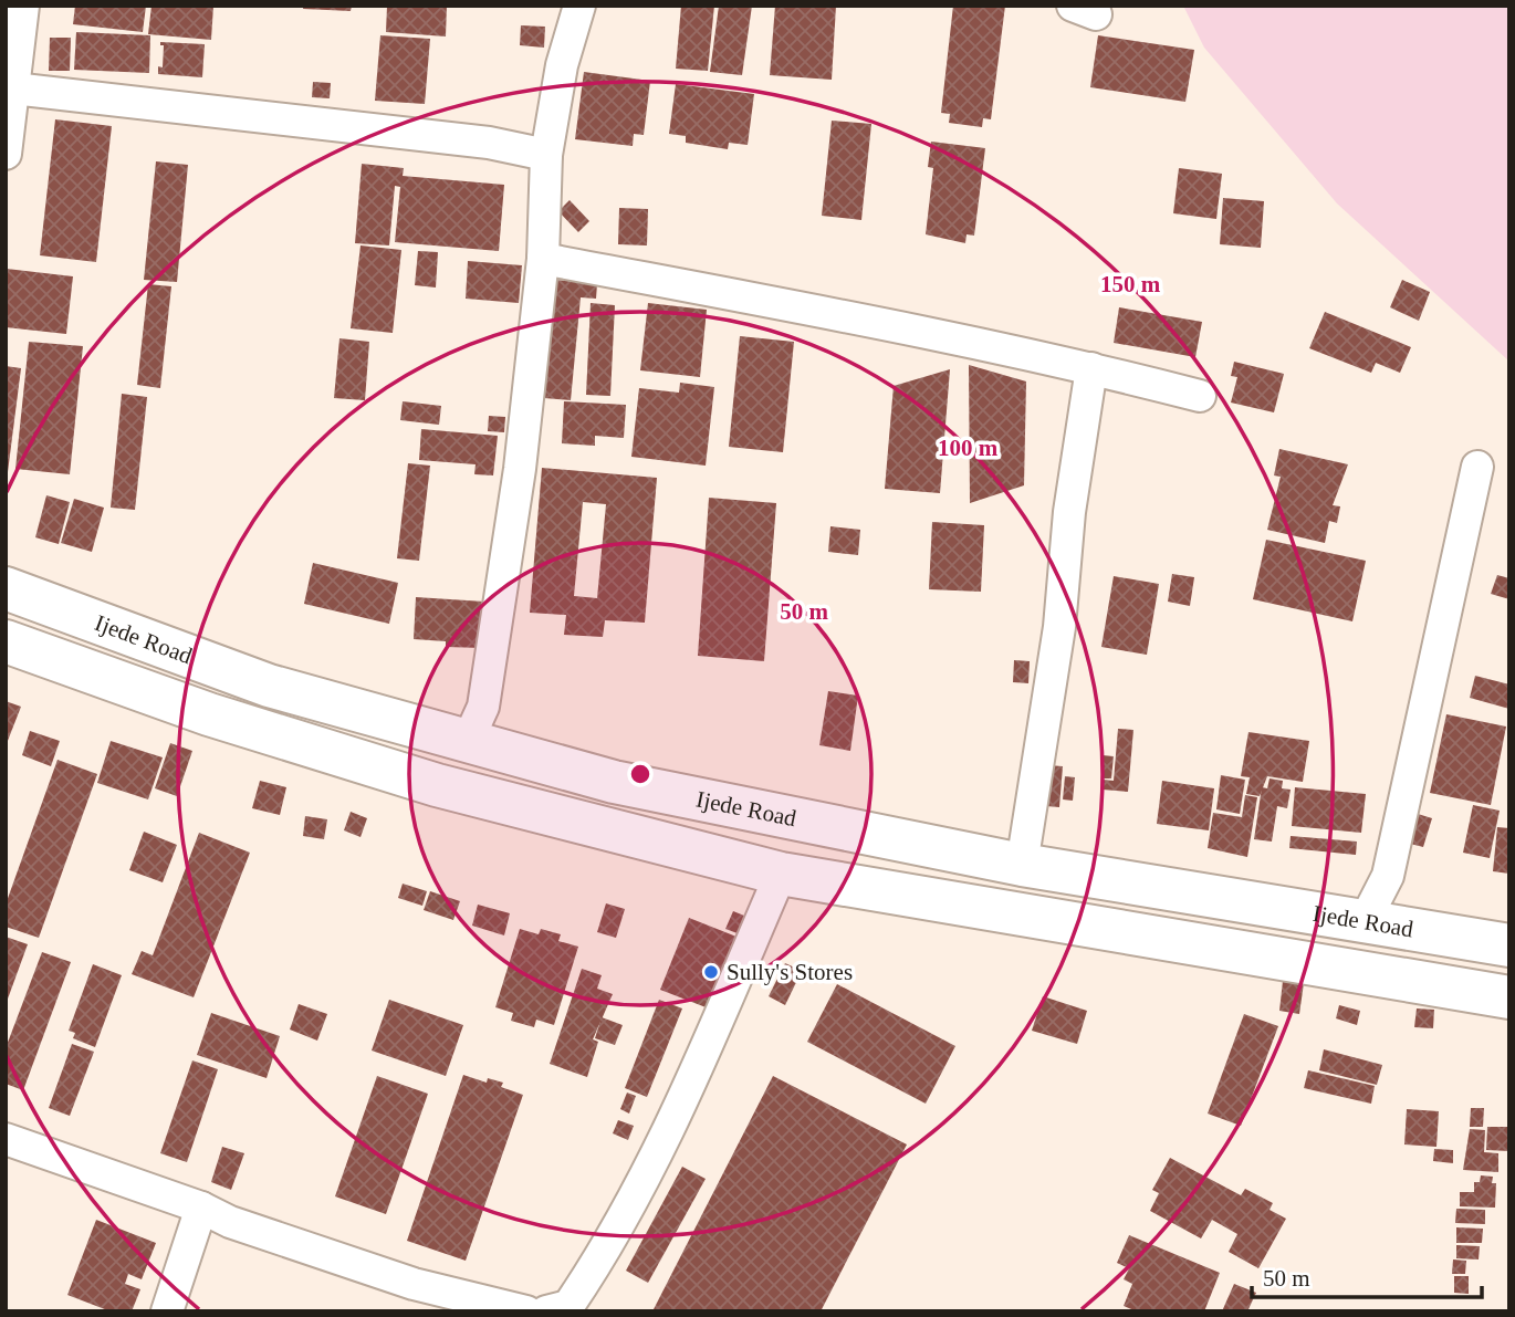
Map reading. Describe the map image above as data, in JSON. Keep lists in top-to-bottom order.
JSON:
{
  "streets": {
    "main road": ["Ijede Road"]
  },
  "places": ["Sully's Stores"],
  "scale_bar": "50 m",
  "rings": ["150 m", "100 m", "50 m"]
}
